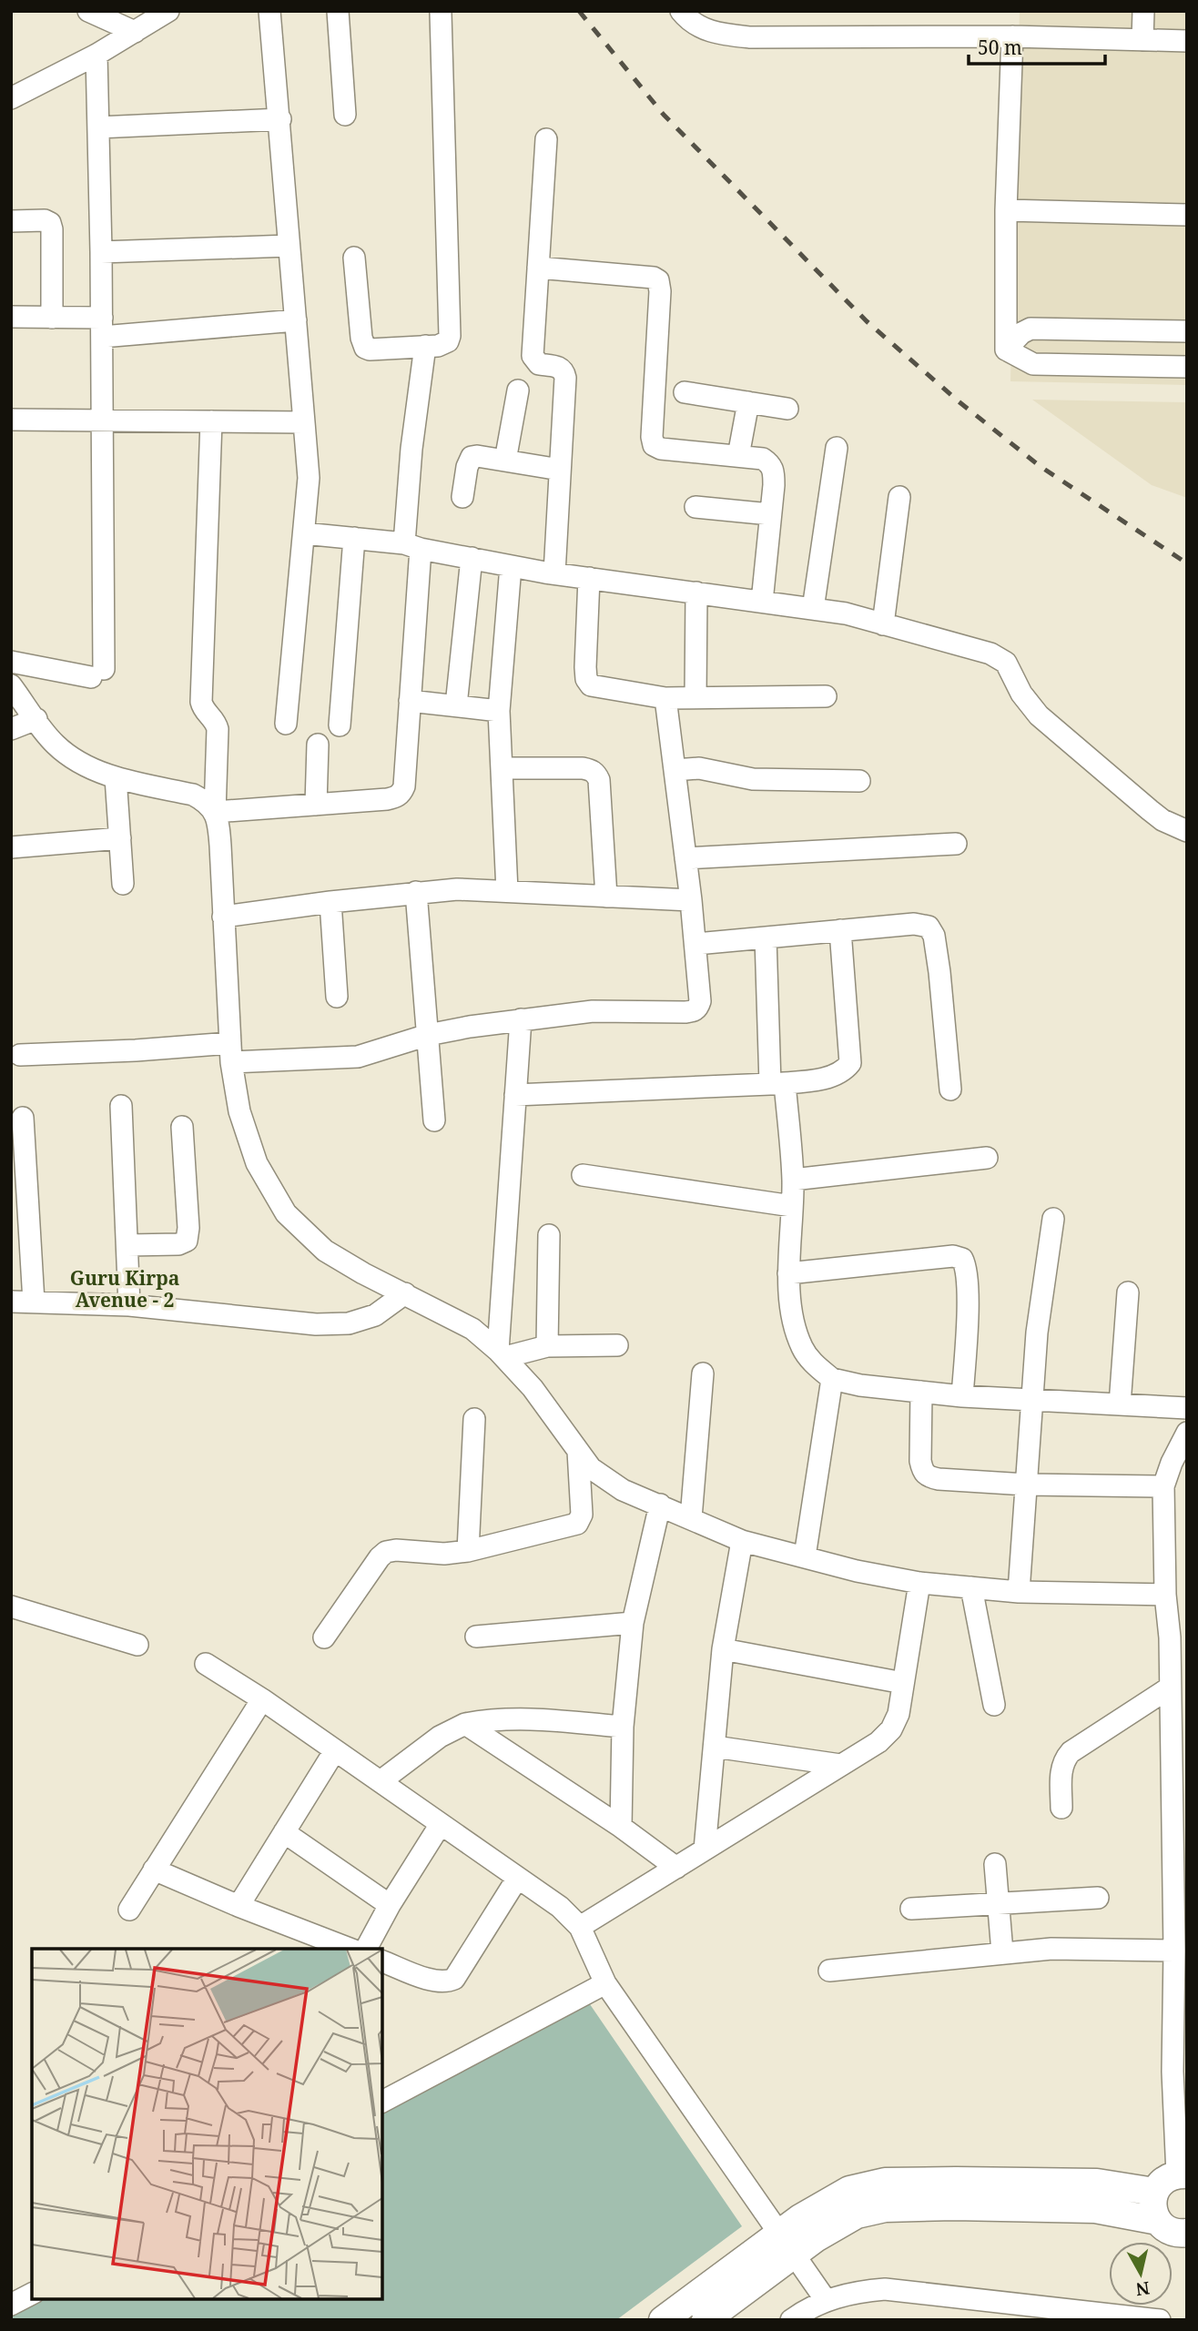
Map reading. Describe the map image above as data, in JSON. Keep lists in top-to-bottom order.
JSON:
{
  "districts": ["Guru Kirpa Avenue - 2"],
  "scale_bar": "50 m",
  "north": "bottom"
}
